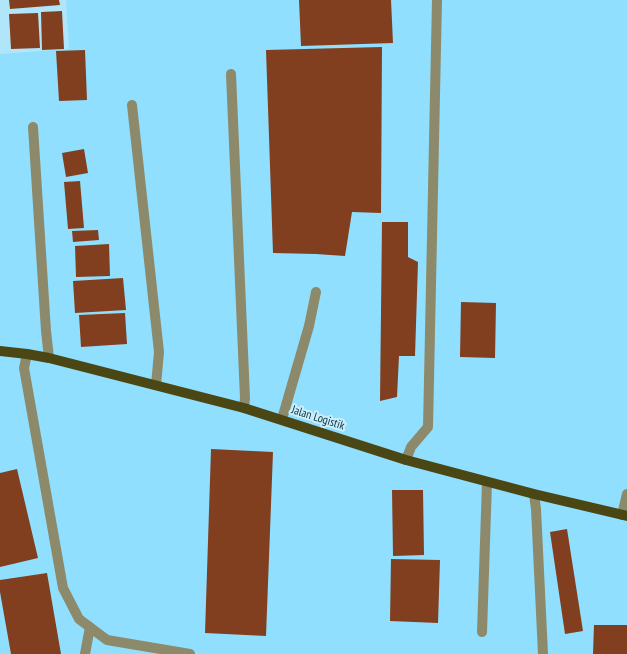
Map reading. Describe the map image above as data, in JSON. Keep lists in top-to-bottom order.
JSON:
{
  "streets": {
    "main road": ["Jalan Logistik"]
  }
}
